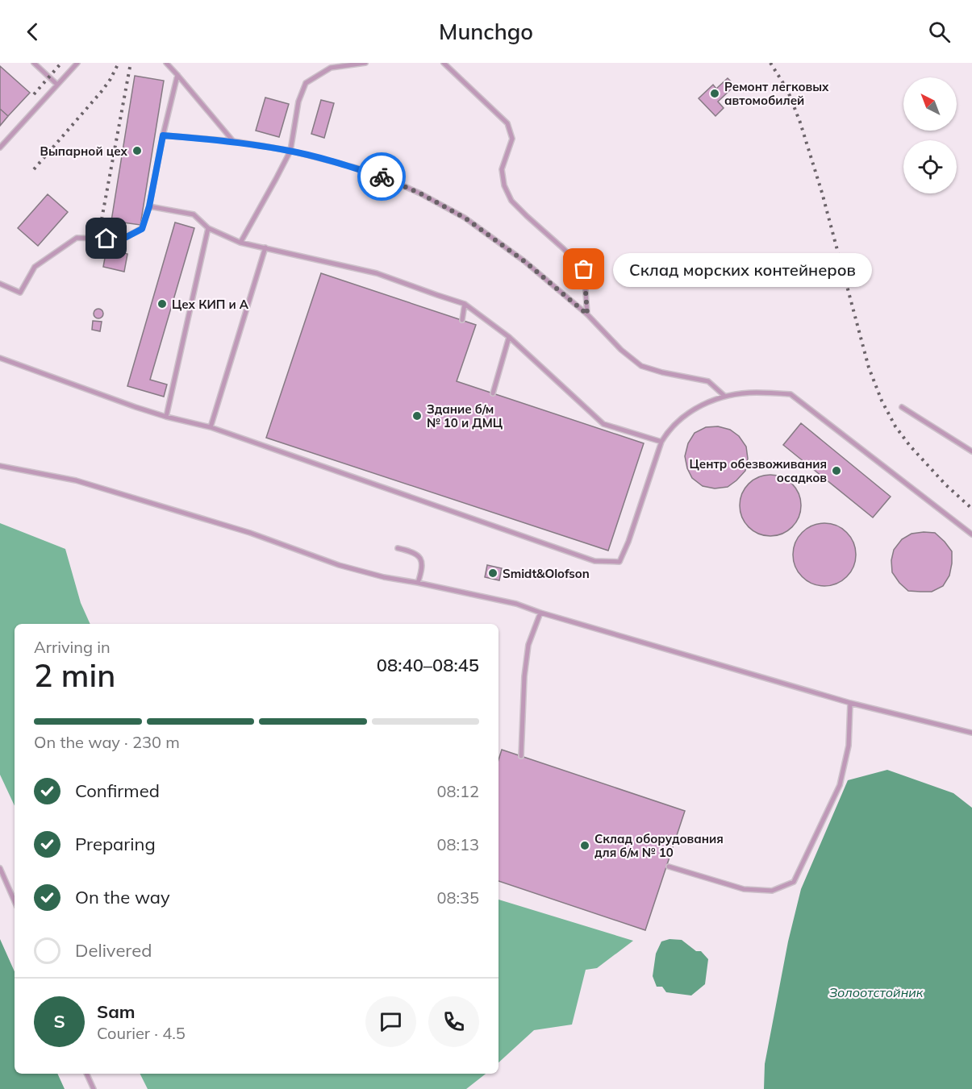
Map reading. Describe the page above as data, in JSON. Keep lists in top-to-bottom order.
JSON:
{
  "water": ["Золоотстойник"],
  "places": [
    "Ремонт легковых автомобилей",
    "Выпарной цех",
    "Склад морских контейнеров",
    "Цех КИП и А",
    "Здание б/м № 10 и ДМЦ",
    "Центр обезвоживания осадков",
    "Smidt&Olofson",
    "Склад оборудования для б/м № 10"
  ],
  "north": "top left",
  "page": {
    "header": "Munchgo",
    "bubble": "Склад морских контейнеров",
    "heading": ["2 min", "Arriving in", "08:40–08:45"],
    "panel": ["Sam", "Courier · 4.5"],
    "bar": "On the way · 230 m",
    "list": [
      ["Confirmed", "08:12"],
      ["Preparing", "08:13"],
      ["On the way", "08:35"],
      "Delivered"
    ],
    "round": "S"
  }
}
